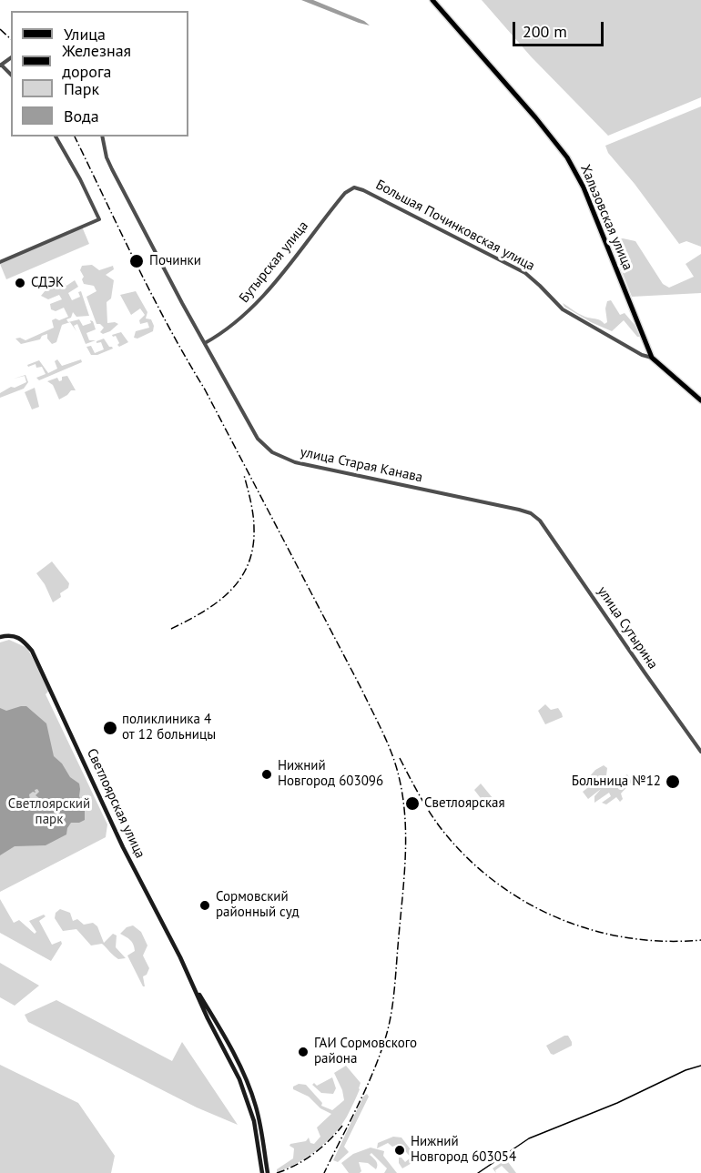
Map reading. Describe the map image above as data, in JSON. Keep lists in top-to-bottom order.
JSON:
{
  "streets": {
    "main road": ["Хальзовская улица", "Светлоярская улица"],
    "street": [
      "Большая Починковская улица",
      "Бутырская улица",
      "улица Старая Канава",
      "улица Сутырина"
    ]
  },
  "crossings": [
    ["Хальзовская улица", "Большая Починковская улица"],
    ["Большая Починковская улица", "Бутырская улица"],
    ["Бутырская улица", "улица Старая Канава"],
    ["улица Старая Канава", "улица Сутырина"]
  ],
  "parks": ["Светлоярский парк"],
  "places": [
    "Починки",
    "СДЭК",
    "поликлиника 4 от 12 больницы",
    "Нижний Новгород 603096",
    "Больница №12",
    "Светлоярская",
    "Сормовский районный суд",
    "ГАИ Сормовского района",
    "Нижний Новгород 603054"
  ],
  "legend": [
    "Улица",
    "Железная дорога",
    "Парк",
    "Вода"
  ],
  "scale_bar": "200 m"
}
